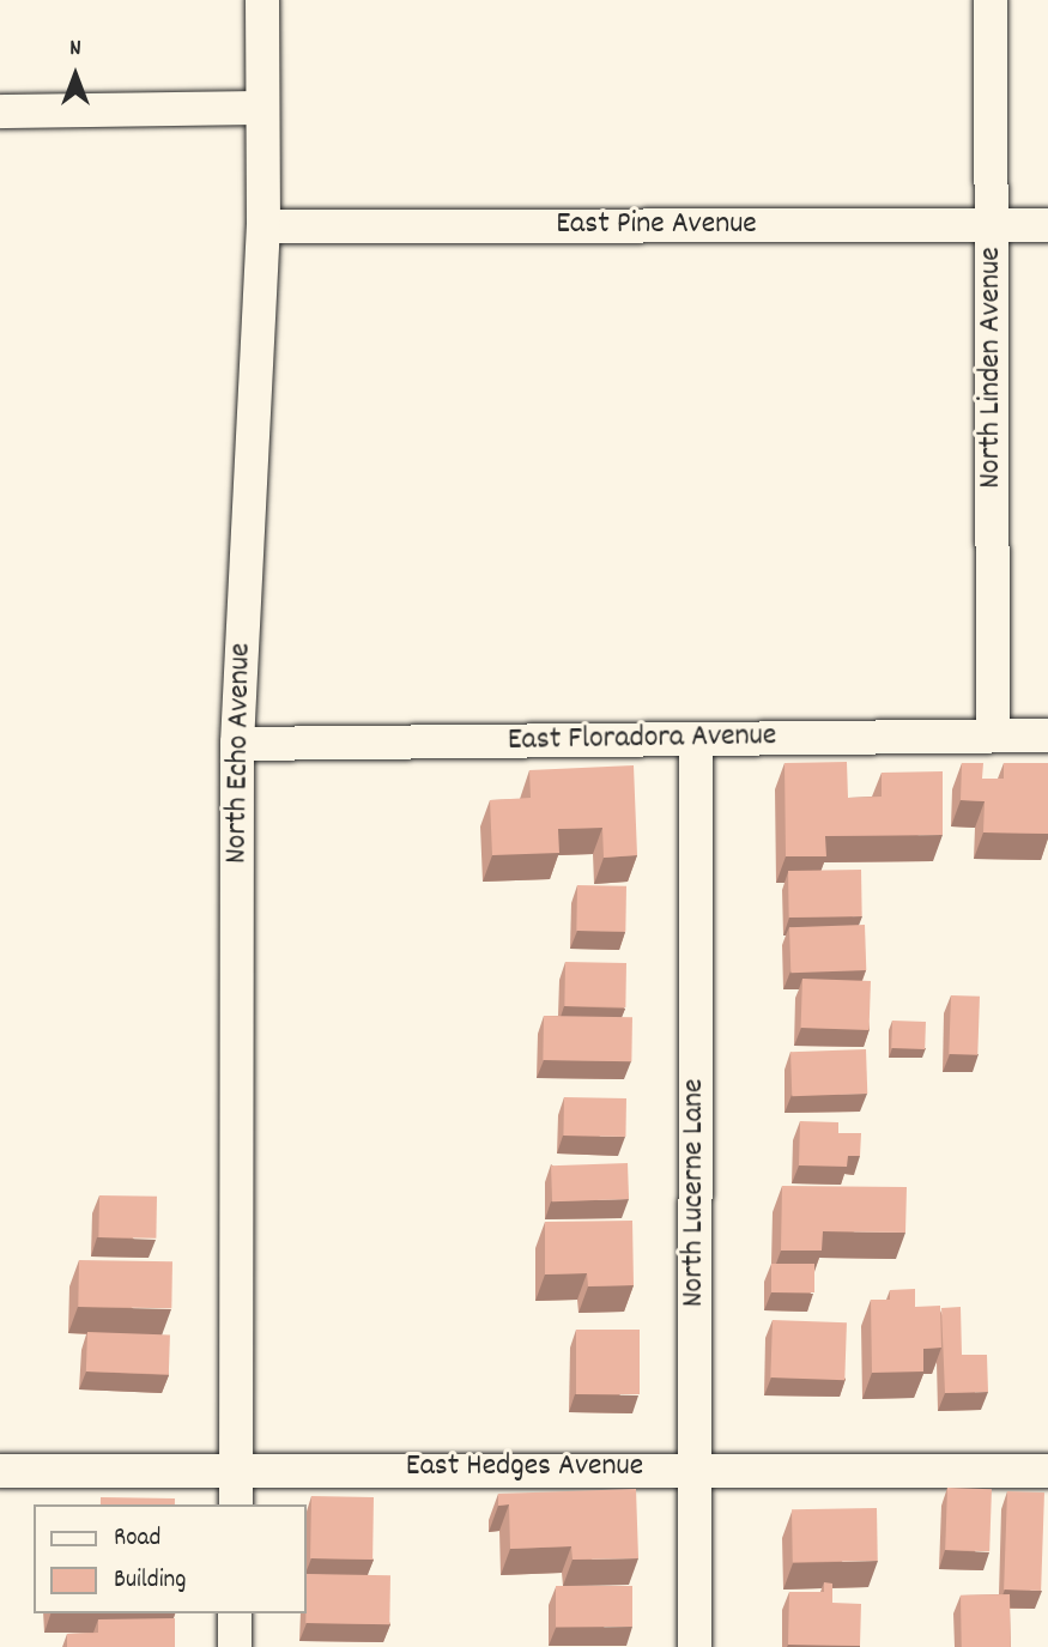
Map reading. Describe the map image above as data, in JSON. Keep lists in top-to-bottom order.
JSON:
{
  "streets": {
    "street": [
      "East Pine Avenue",
      "North Linden Avenue",
      "East Floradora Avenue",
      "North Echo Avenue",
      "North Lucerne Lane",
      "East Hedges Avenue"
    ]
  },
  "crossings": [
    ["East Pine Avenue", "North Linden Avenue"],
    ["East Pine Avenue", "North Echo Avenue"],
    ["North Linden Avenue", "East Floradora Avenue"],
    ["East Floradora Avenue", "North Echo Avenue"],
    ["East Floradora Avenue", "North Lucerne Lane"],
    ["North Echo Avenue", "East Hedges Avenue"],
    ["North Lucerne Lane", "East Hedges Avenue"]
  ],
  "legend": ["Road", "Building"],
  "north": "top"
}
